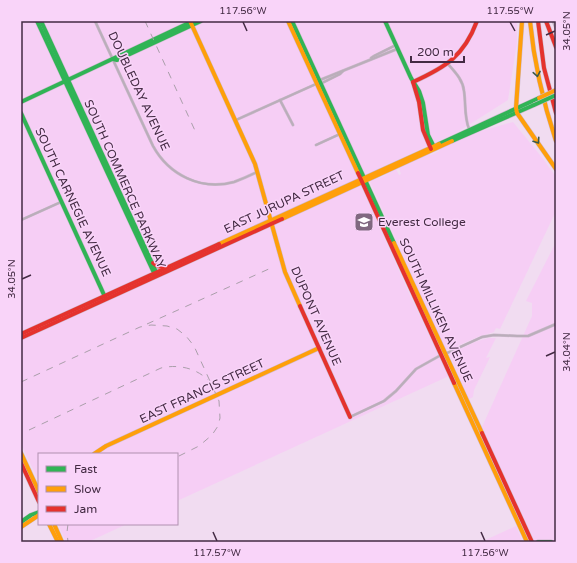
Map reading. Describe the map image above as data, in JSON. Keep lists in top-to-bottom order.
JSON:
{
  "streets": {
    "main road": [
      "SOUTH COMMERCE PARKWAY",
      "SOUTH CARNEGIE AVENUE",
      "EAST JURUPA STREET",
      "SOUTH MILLIKEN AVENUE",
      "DUPONT AVENUE",
      "EAST FRANCIS STREET"
    ],
    "street": ["DOUBLEDAY AVENUE"]
  },
  "crossings": [
    ["DOUBLEDAY AVENUE", "DUPONT AVENUE"],
    ["SOUTH COMMERCE PARKWAY", "EAST JURUPA STREET"],
    ["SOUTH CARNEGIE AVENUE", "EAST JURUPA STREET"],
    ["EAST JURUPA STREET", "SOUTH MILLIKEN AVENUE"],
    ["EAST JURUPA STREET", "DUPONT AVENUE"],
    ["DUPONT AVENUE", "EAST FRANCIS STREET"]
  ],
  "places": {
    "school or university": ["Everest College"]
  },
  "legend": ["Fast", "Slow", "Jam"],
  "scale_bar": "200 m",
  "coordinates": [
    "117.56°W",
    "117.55°W",
    "34.05°N",
    "34.04°N",
    "117.57°W"
  ]
}
